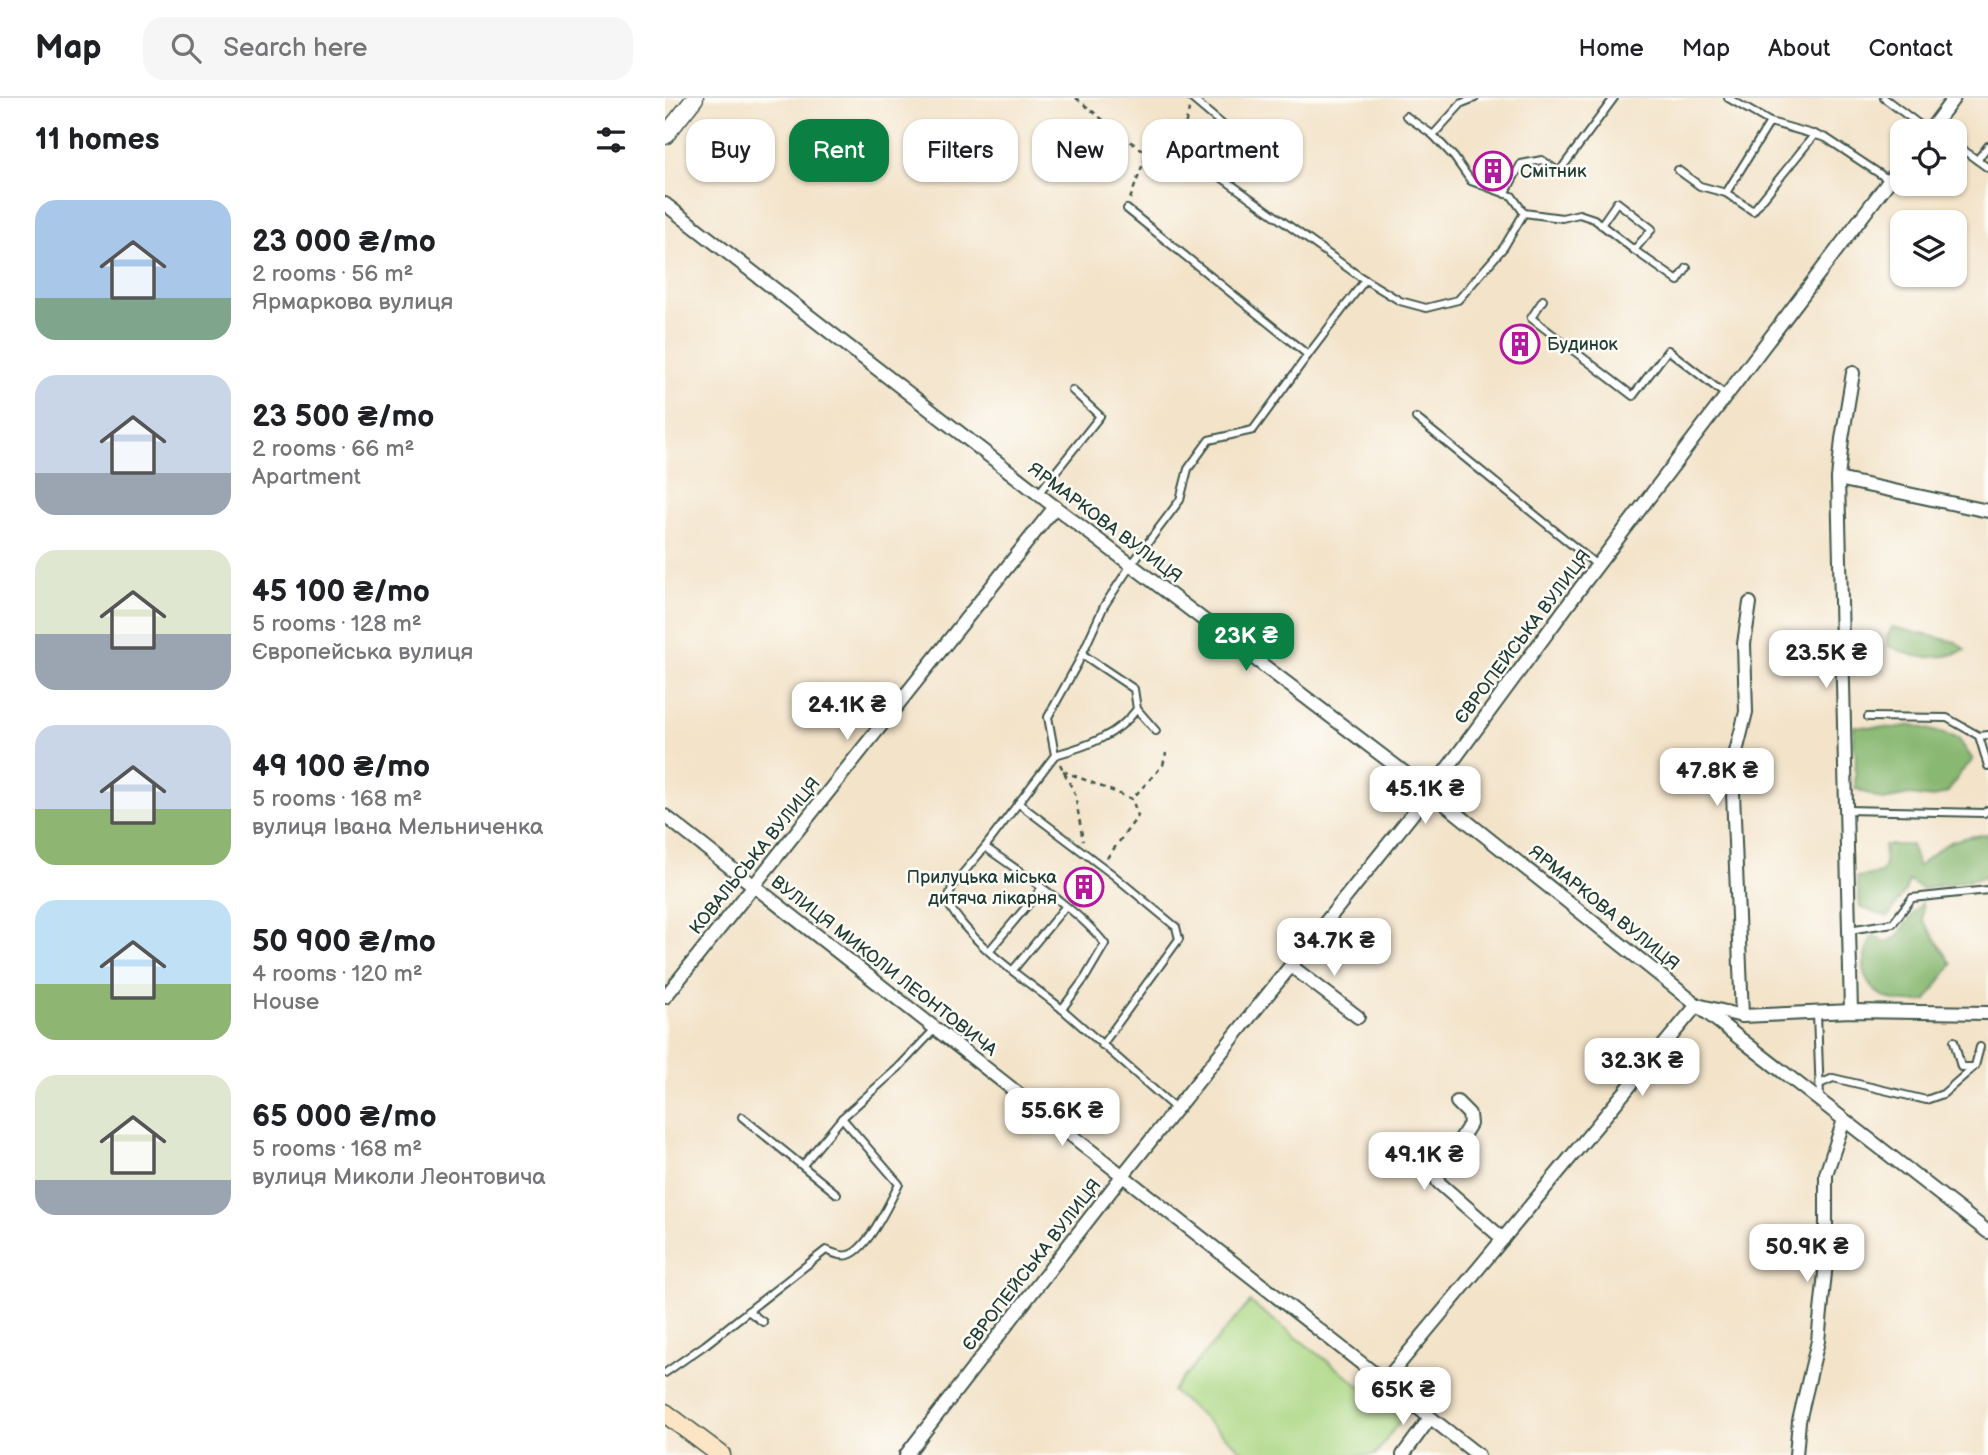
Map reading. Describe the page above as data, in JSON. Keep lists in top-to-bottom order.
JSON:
{
  "streets": {
    "street": [
      "ЯРМАРКОВА ВУЛИЦЯ",
      "ЄВРОПЕЙСЬКА ВУЛИЦЯ",
      "КОВАЛЬСЬКА ВУЛИЦЯ",
      "ВУЛИЦЯ МИКОЛИ ЛЕОНТОВИЧА"
    ]
  },
  "crossings": [
    ["ЯРМАРКОВА ВУЛИЦЯ", "ЄВРОПЕЙСЬКА ВУЛИЦЯ"],
    ["ЯРМАРКОВА ВУЛИЦЯ", "КОВАЛЬСЬКА ВУЛИЦЯ"],
    ["ЄВРОПЕЙСЬКА ВУЛИЦЯ", "ВУЛИЦЯ МИКОЛИ ЛЕОНТОВИЧА"],
    ["КОВАЛЬСЬКА ВУЛИЦЯ", "ВУЛИЦЯ МИКОЛИ ЛЕОНТОВИЧА"]
  ],
  "places": {
    "building": ["Смітник", "Будинок", "Прилуцька міська дитяча лікарня"]
  },
  "page": {
    "header": "Map",
    "search": "Search here",
    "nav": [
      "Home",
      "Map",
      "About",
      "Contact"
    ],
    "heading": "11 homes",
    "chip": [
      "Buy",
      "Rent",
      "Filters",
      "New",
      "Apartment"
    ],
    "list": [
      {
        "name": "23 000 ₴/mo",
        "note": "2 rooms · 56 m² · Ярмаркова вулиця"
      },
      {
        "name": "23 500 ₴/mo",
        "note": "2 rooms · 66 m² · Apartment"
      },
      {
        "name": "45 100 ₴/mo",
        "note": "5 rooms · 128 m² · Європейська вулиця"
      },
      {
        "name": "49 100 ₴/mo",
        "note": "5 rooms · 168 m² · вулиця Івана Мельниченка"
      },
      {
        "name": "50 900 ₴/mo",
        "note": "4 rooms · 120 m² · House"
      },
      {
        "name": "65 000 ₴/mo",
        "note": "5 rooms · 168 m² · вулиця Миколи Леонтовича"
      }
    ],
    "price": [
      "23K ₴",
      "23.5K ₴",
      "24.1K ₴",
      "47.8K ₴",
      "45.1K ₴",
      "34.7K ₴",
      "32.3K ₴",
      "55.6K ₴",
      "49.1K ₴",
      "50.9K ₴",
      "65K ₴"
    ]
  }
}
